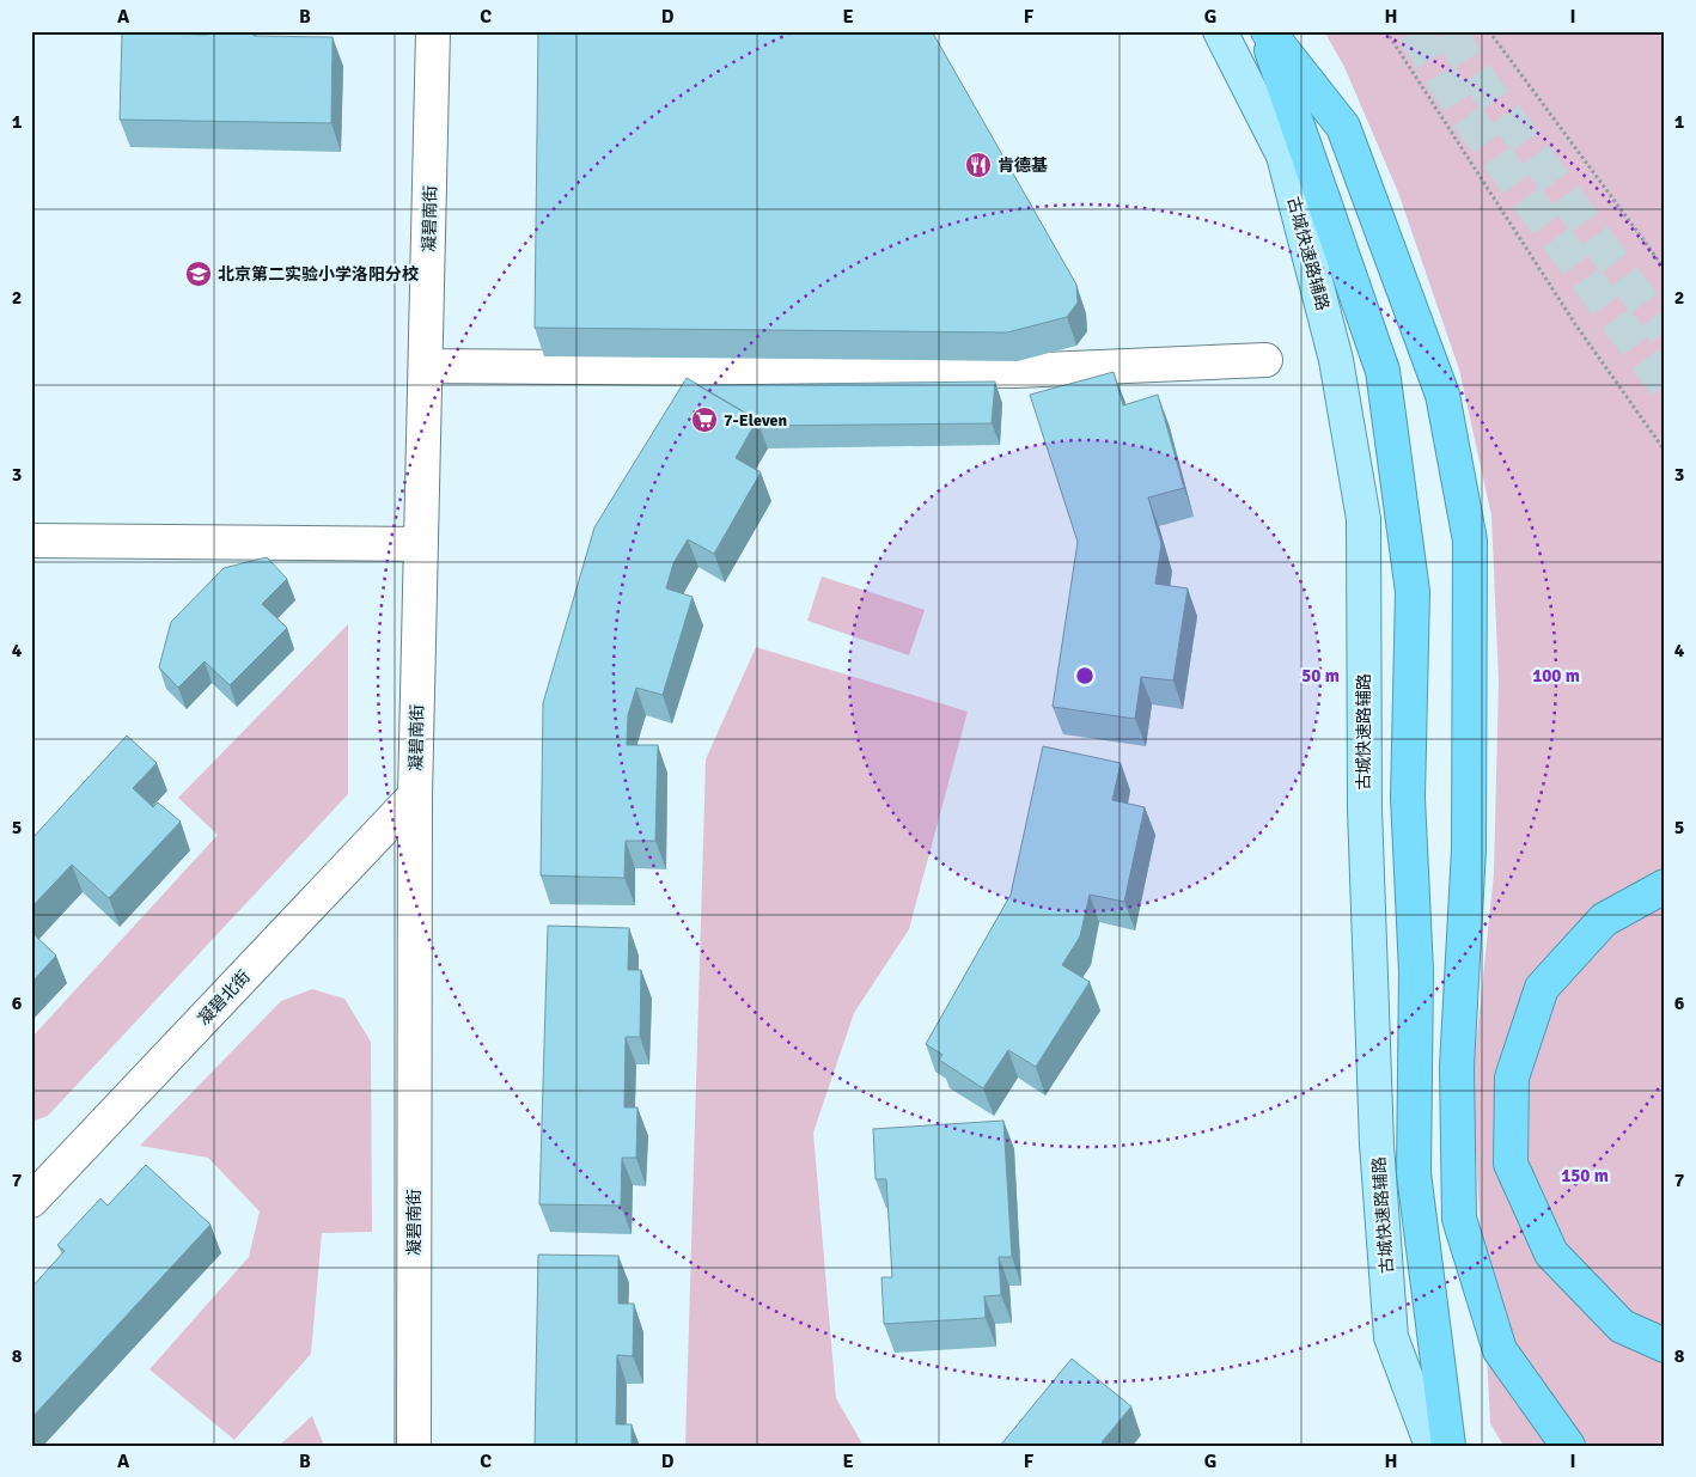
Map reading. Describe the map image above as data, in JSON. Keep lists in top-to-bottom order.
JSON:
{
  "streets": {
    "main road": ["古城快速路辅路"],
    "street": ["凝碧南街", "凝碧北街"]
  },
  "crossings": [
    ["凝碧南街", "凝碧北街"]
  ],
  "places": {
    "restaurant": ["肯德基"],
    "school or university": ["北京第二实验小学洛阳分校"],
    "supermarket": ["7-Eleven"]
  },
  "grid": {
    "columns": [
      "A",
      "B",
      "C",
      "D",
      "E",
      "F",
      "G",
      "H",
      "I"
    ],
    "rows": [
      "1",
      "2",
      "3",
      "4",
      "5",
      "6",
      "7",
      "8"
    ]
  },
  "rings": ["50 m", "100 m", "150 m"]
}
